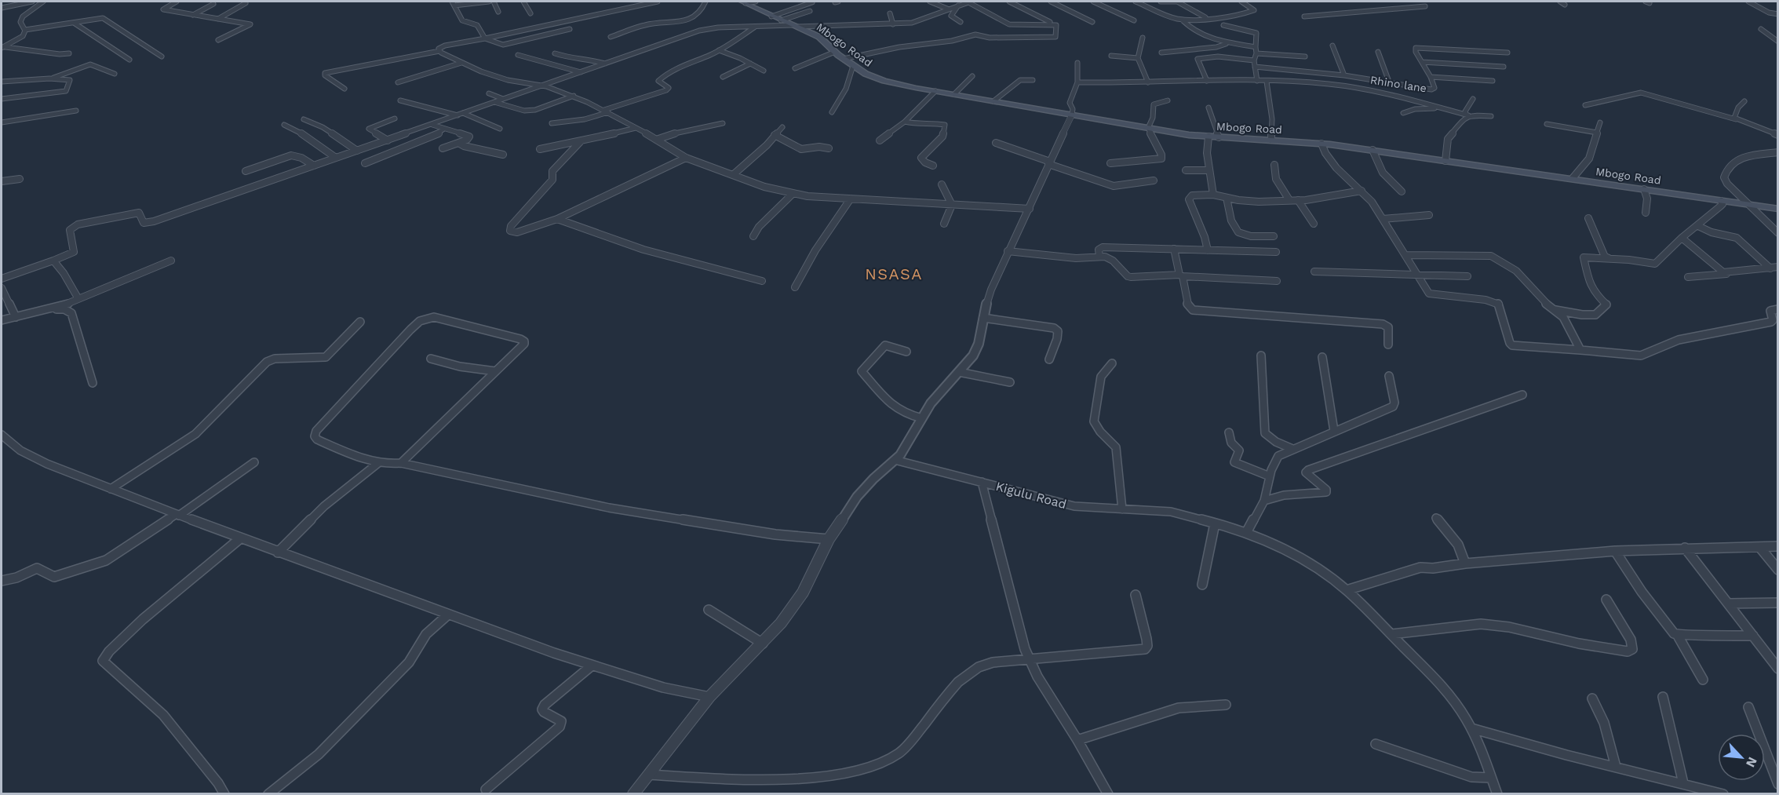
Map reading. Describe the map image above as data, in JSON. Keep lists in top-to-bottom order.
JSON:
{
  "streets": {
    "main road": ["Mbogo Road"],
    "street": ["Rhino lane", "Kigulu Road"]
  },
  "districts": ["NSASA"],
  "north": "bottom right"
}
